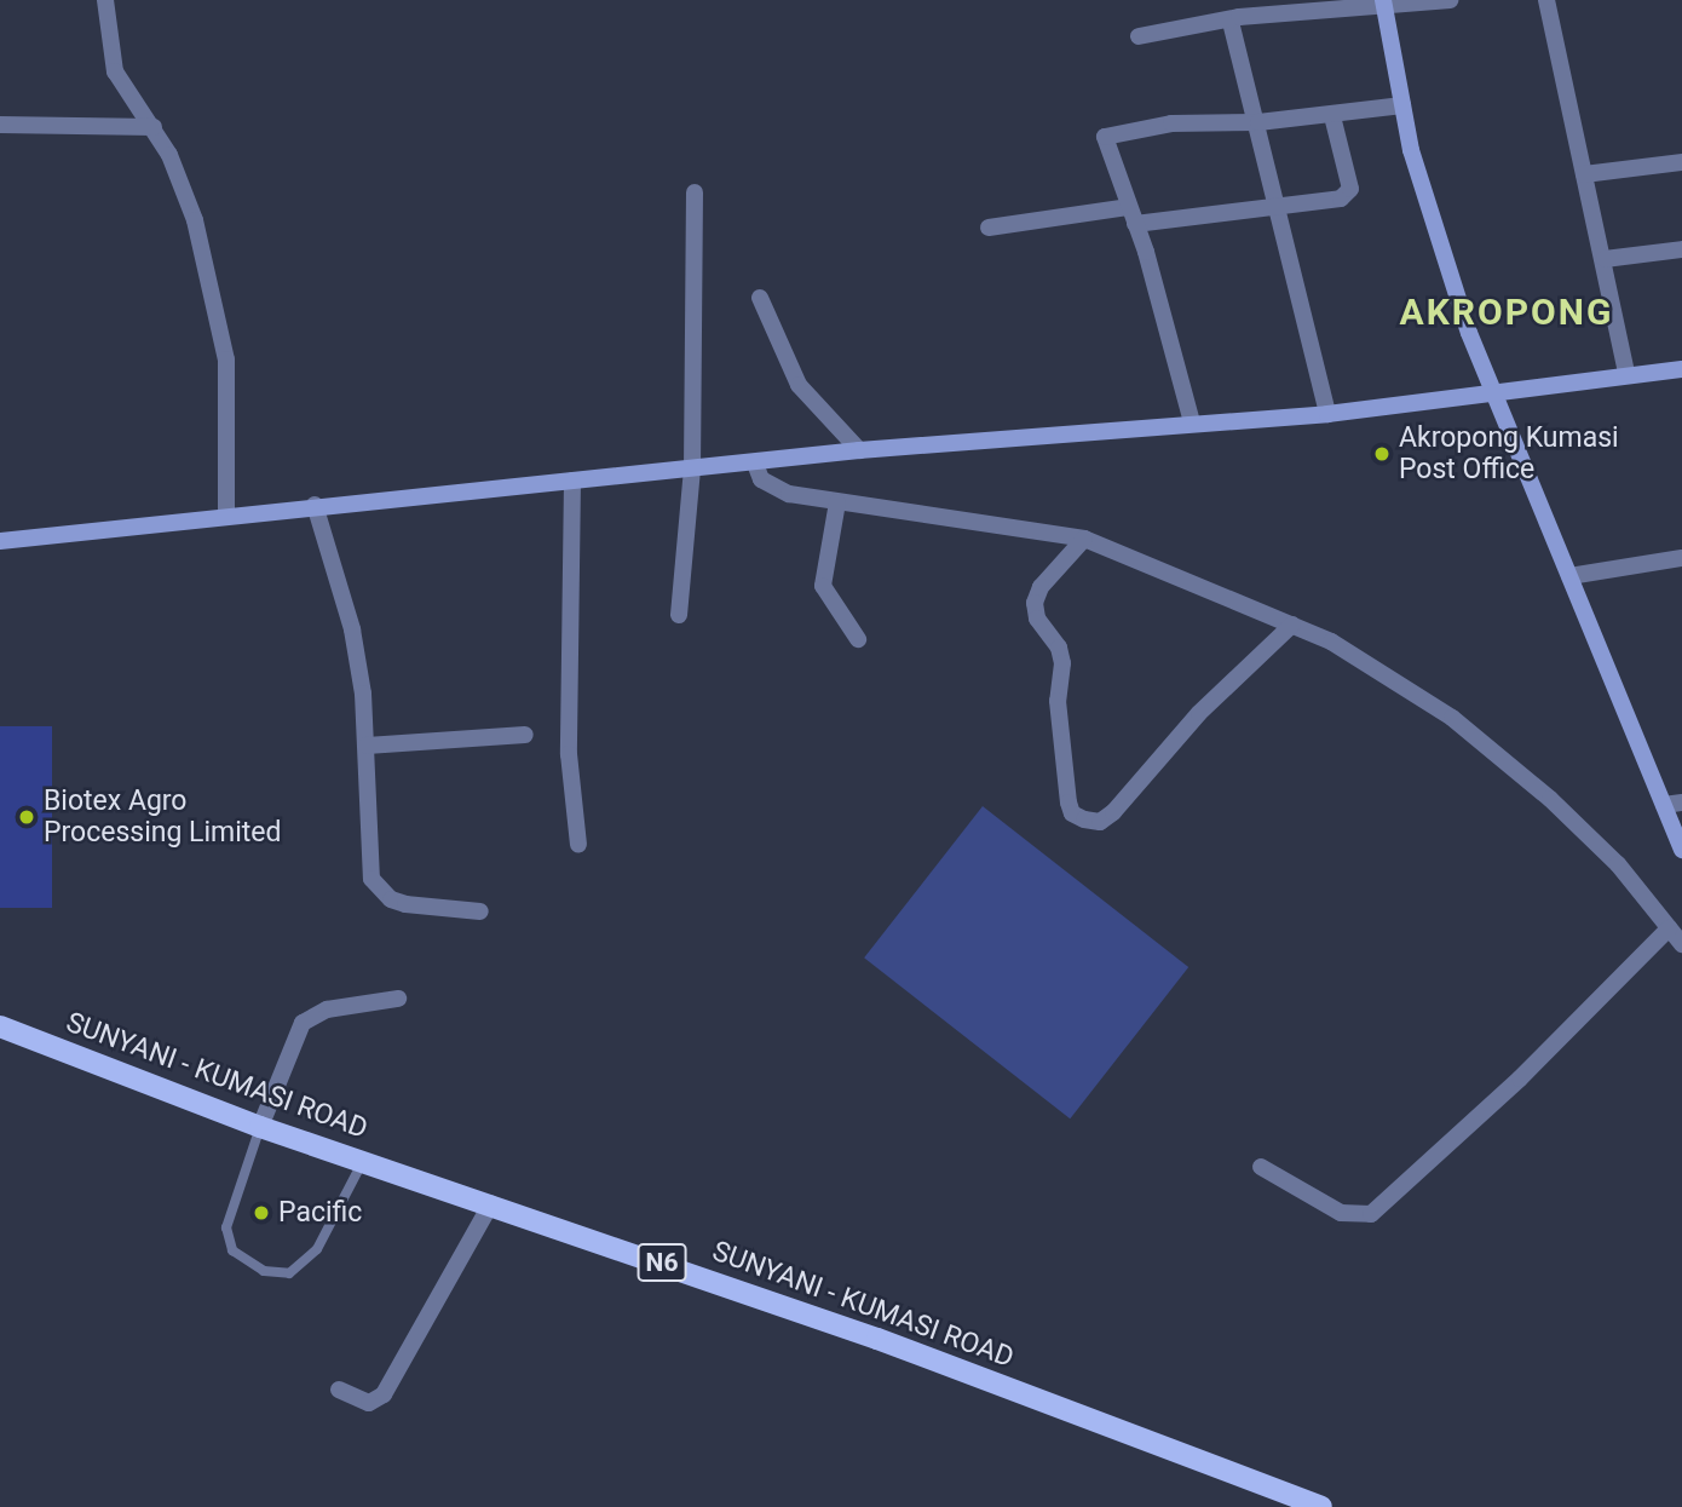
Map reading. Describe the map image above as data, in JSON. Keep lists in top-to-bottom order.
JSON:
{
  "streets": {
    "main road": ["SUNYANI - KUMASI ROAD", "N6"]
  },
  "districts": ["AKROPONG"],
  "places": ["Akropong Kumasi Post Office", "Biotex Agro Processing Limited", "Pacific"]
}
